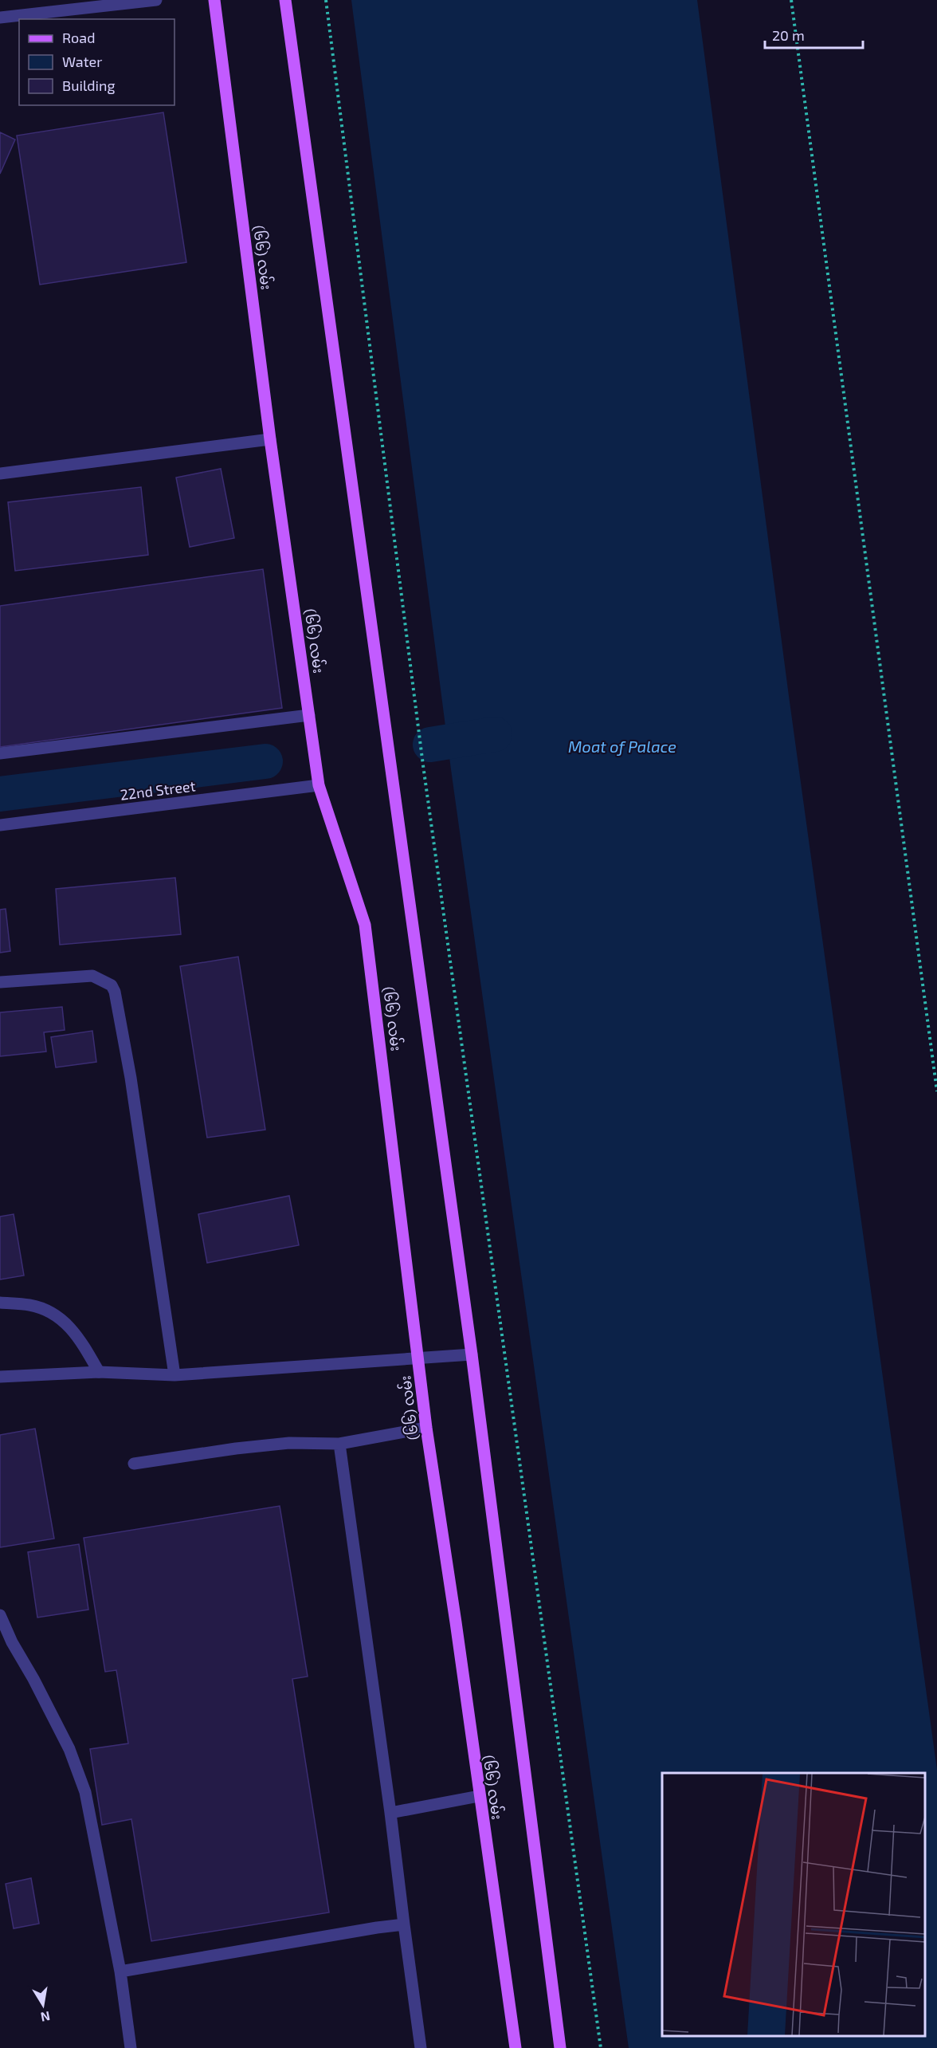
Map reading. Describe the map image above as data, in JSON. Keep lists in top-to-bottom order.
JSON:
{
  "streets": {
    "main road": ["(၆၆) လမ်း"],
    "street": ["22nd Street"]
  },
  "crossings": [
    ["(၆၆) လမ်း", "22nd Street"]
  ],
  "water": ["Moat of Palace"],
  "legend": ["Road", "Water", "Building"],
  "scale_bar": "20 m",
  "north": "bottom"
}
